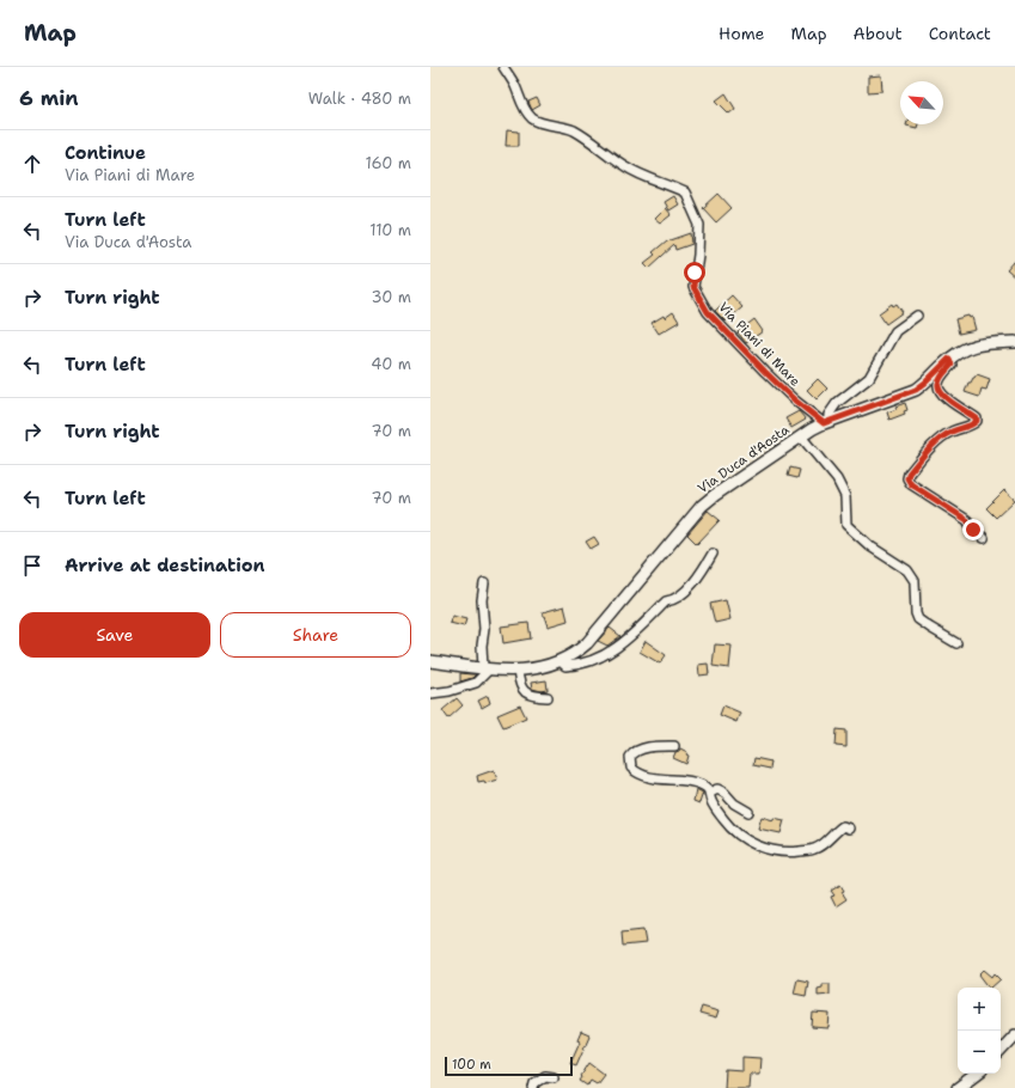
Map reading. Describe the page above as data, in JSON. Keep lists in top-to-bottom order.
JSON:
{
  "streets": {
    "main road": ["Via Duca d'Aosta"],
    "street": ["Via Piani di Mare"]
  },
  "crossings": [
    ["Via Piani di Mare", "Via Duca d'Aosta"]
  ],
  "scale_bar": "100 m",
  "north": "top left",
  "page": {
    "header": "Map",
    "nav": [
      "Home",
      "Map",
      "About",
      "Contact"
    ],
    "heading": ["6 min", "Walk · 480 m"],
    "list": [
      ["Continue", "Via Piani di Mare", "160 m"],
      ["Turn left", "Via Duca d'Aosta", "110 m"],
      ["Turn right", "30 m"],
      ["Turn left", "40 m"],
      ["Turn right", "70 m"],
      ["Turn left", "70 m"],
      "Arrive at destination"
    ],
    "buttons": ["Save", "Share"],
    "map_buttons": ["+", "−"],
    "scale": "100 m"
  }
}
